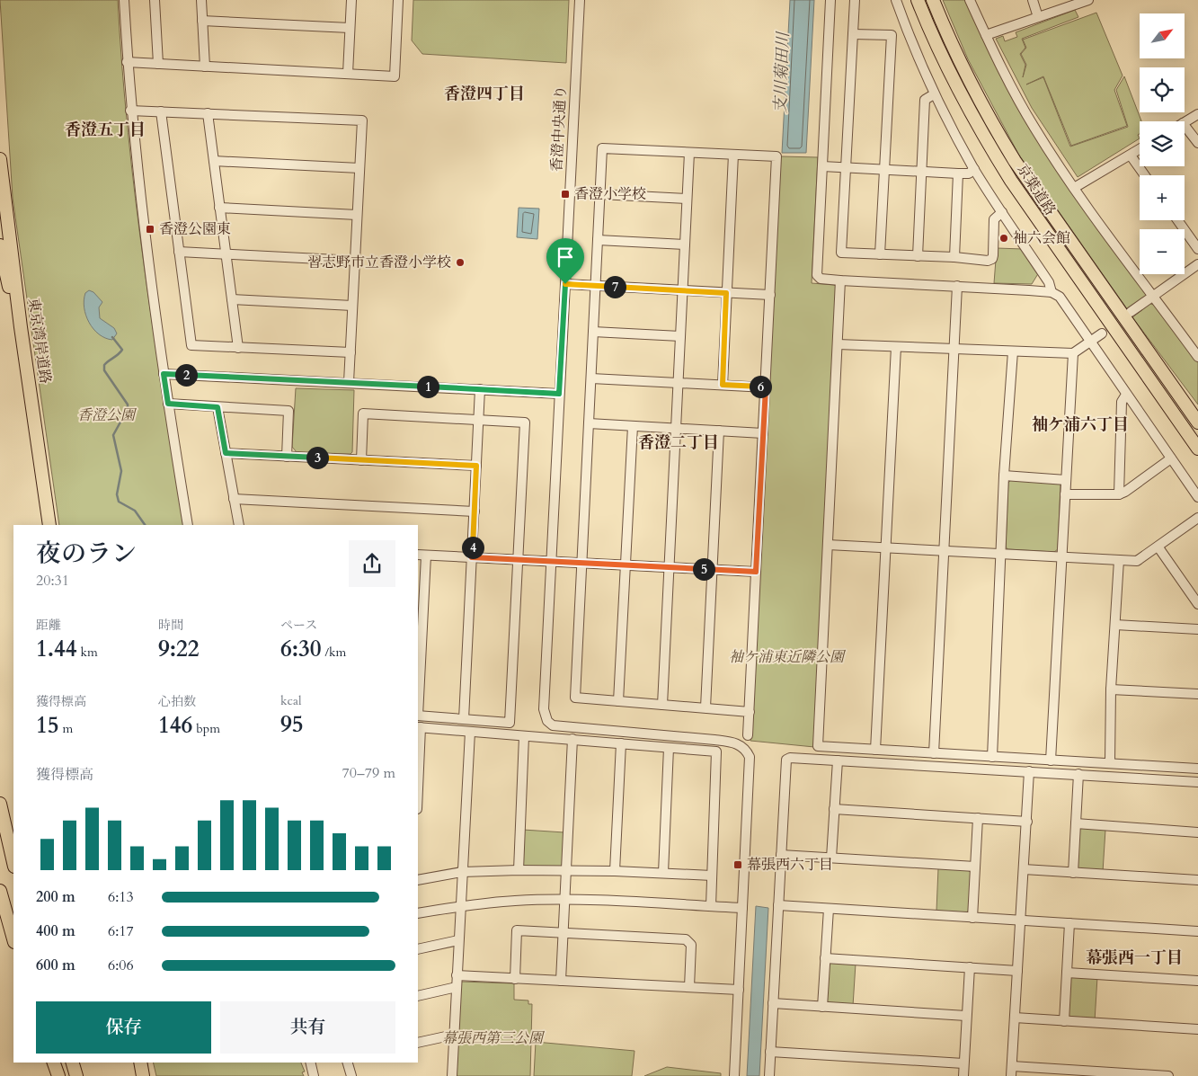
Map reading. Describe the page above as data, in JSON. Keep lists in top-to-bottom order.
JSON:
{
  "streets": {
    "highway": ["京葉道路", "東京湾岸道路"],
    "street": ["香澄中央通り"]
  },
  "districts": [
    "香澄四丁目",
    "香澄五丁目",
    "袖ケ浦六丁目",
    "香澄二丁目",
    "幕張西一丁目"
  ],
  "water": ["支川菊田川"],
  "parks": ["香澄公園", "袖ケ浦東近隣公園", "幕張西第三公園"],
  "places": {
    "transit": ["香澄小学校", "香澄公園東", "幕張西六丁目"],
    "other": ["袖六会館", "習志野市立香澄小学校"]
  },
  "north": "top right",
  "page": {
    "map_buttons": ["+", "−"],
    "pins": [
      "7",
      "2",
      "1",
      "6",
      "3",
      "4",
      "5"
    ],
    "heading": ["夜のラン", "20:31"],
    "stats": [
      ["距離", "1.44 km"],
      ["時間", "9:22"],
      ["ペース", "6:30 /km"],
      ["獲得標高", "15 m"],
      ["心拍数", "146 bpm"],
      ["kcal", "95"]
    ],
    "chart": ["獲得標高", "70–79 m"],
    "list": [
      {
        "name": "200 m",
        "note": "6:13"
      },
      {
        "name": "400 m",
        "note": "6:17"
      },
      {
        "name": "600 m",
        "note": "6:06"
      }
    ],
    "buttons": ["保存", "共有"]
  }
}
